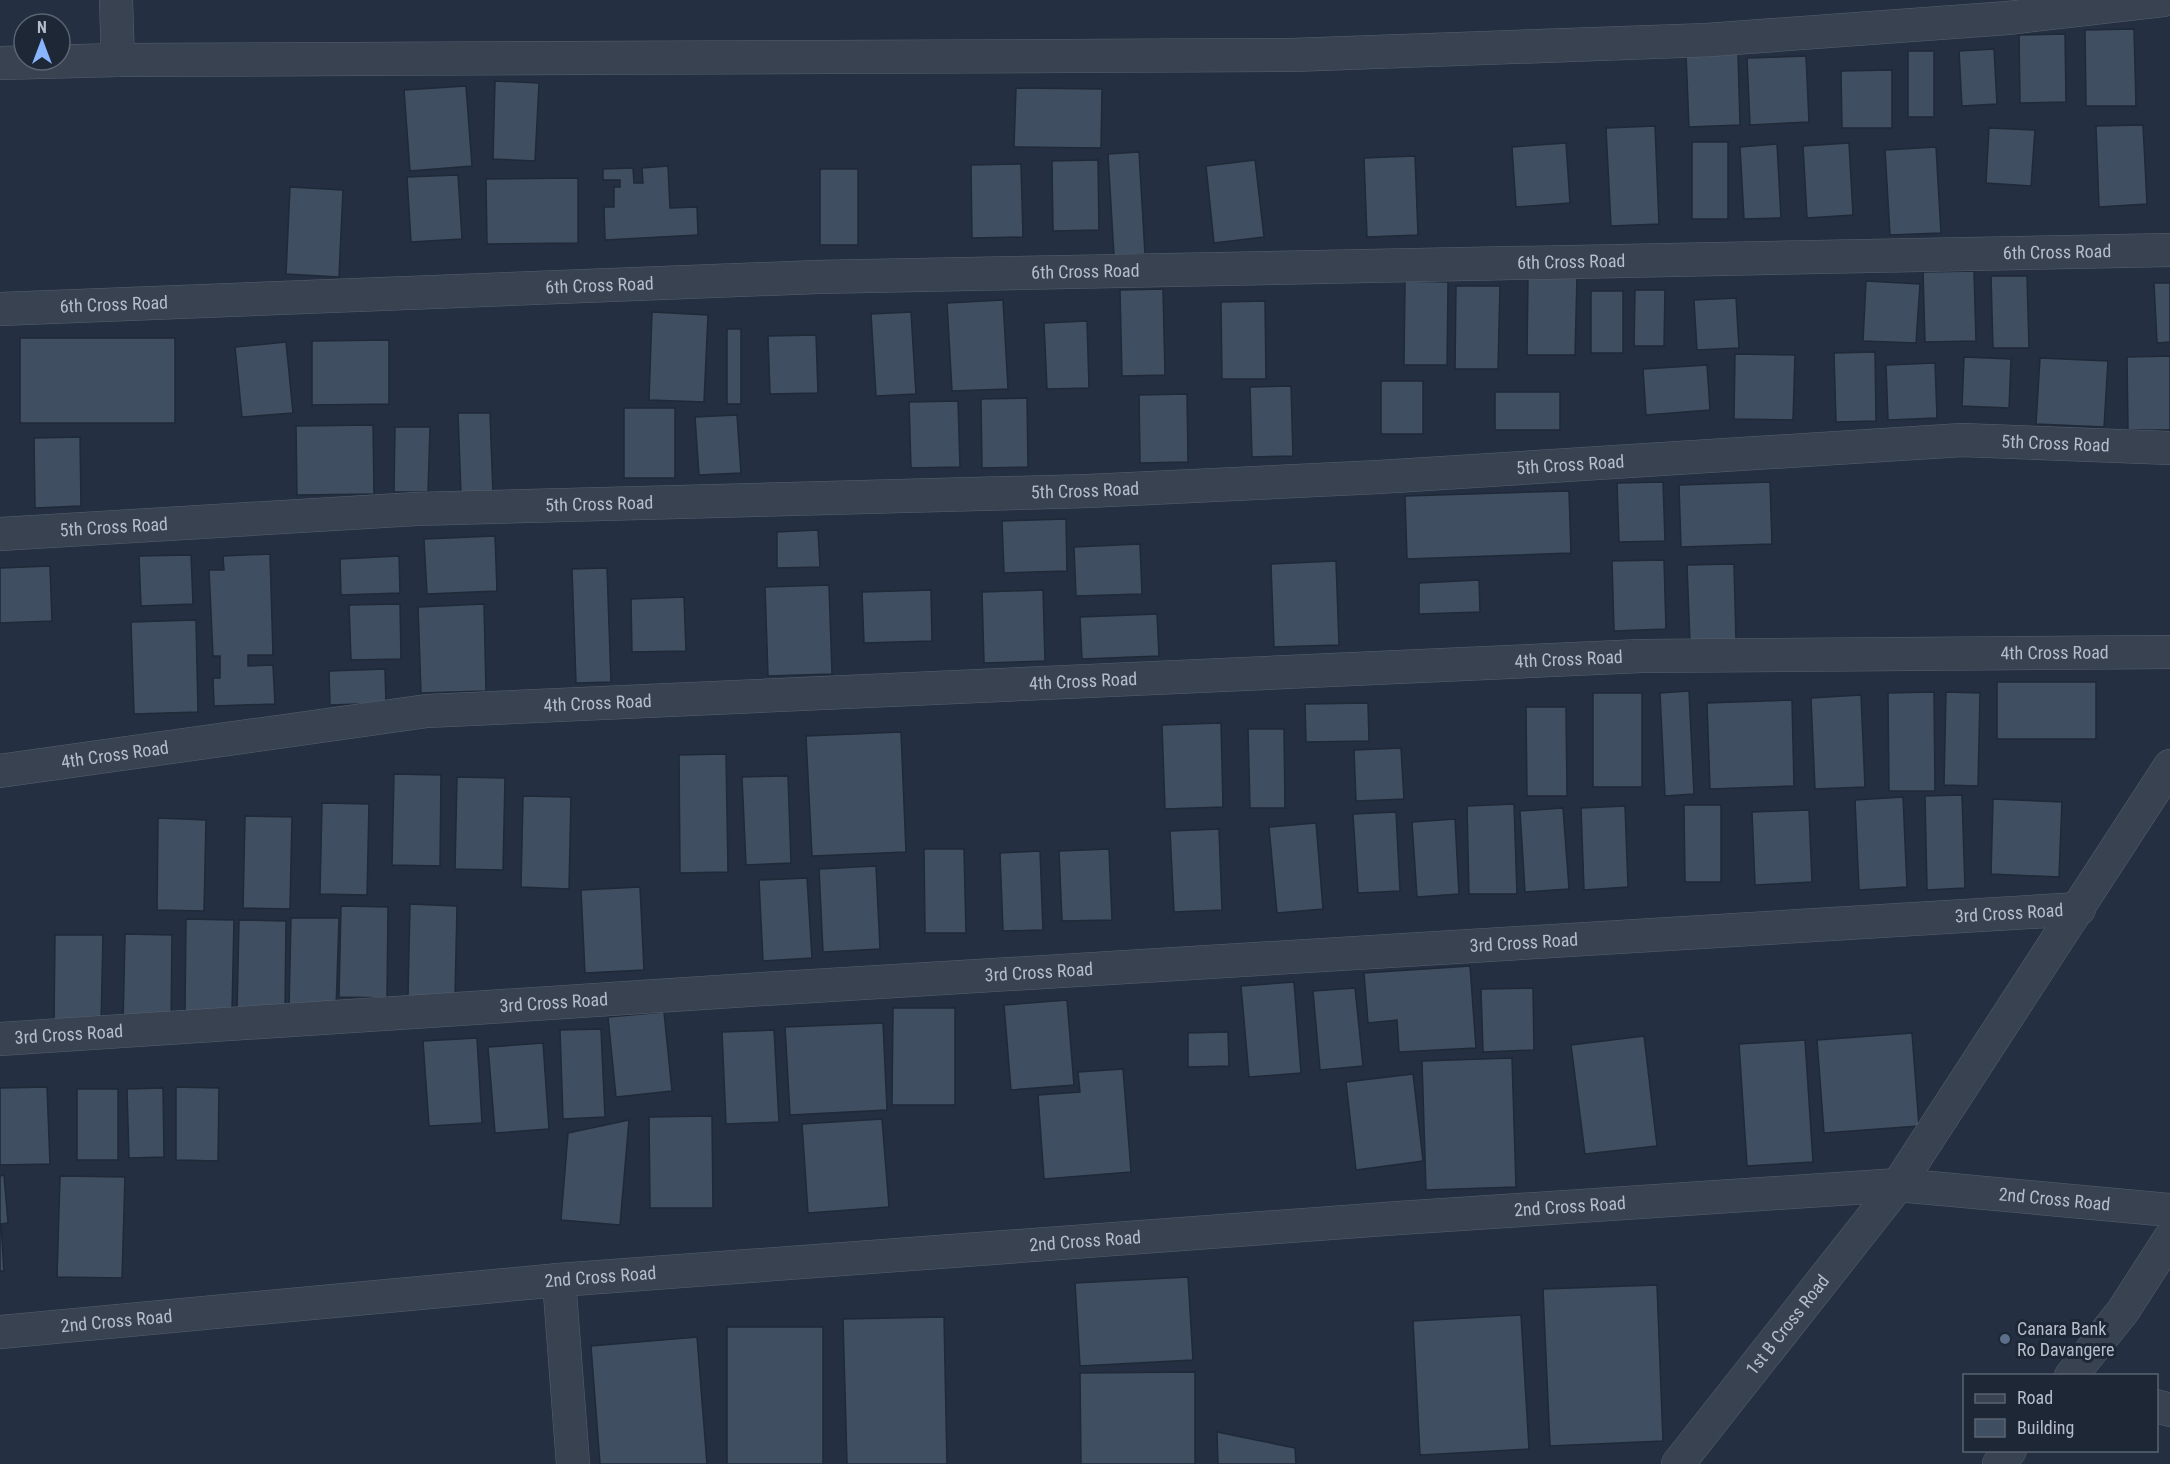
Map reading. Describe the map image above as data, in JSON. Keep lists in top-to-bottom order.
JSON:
{
  "streets": {
    "street": [
      "6th Cross Road",
      "5th Cross Road",
      "4th Cross Road",
      "3rd Cross Road",
      "2nd Cross Road",
      "1st B Cross Road"
    ]
  },
  "crossings": [
    ["3rd Cross Road", "1st B Cross Road"],
    ["2nd Cross Road", "1st B Cross Road"]
  ],
  "places": ["Canara Bank Ro Davangere"],
  "legend": ["Road", "Building"],
  "north": "top"
}
